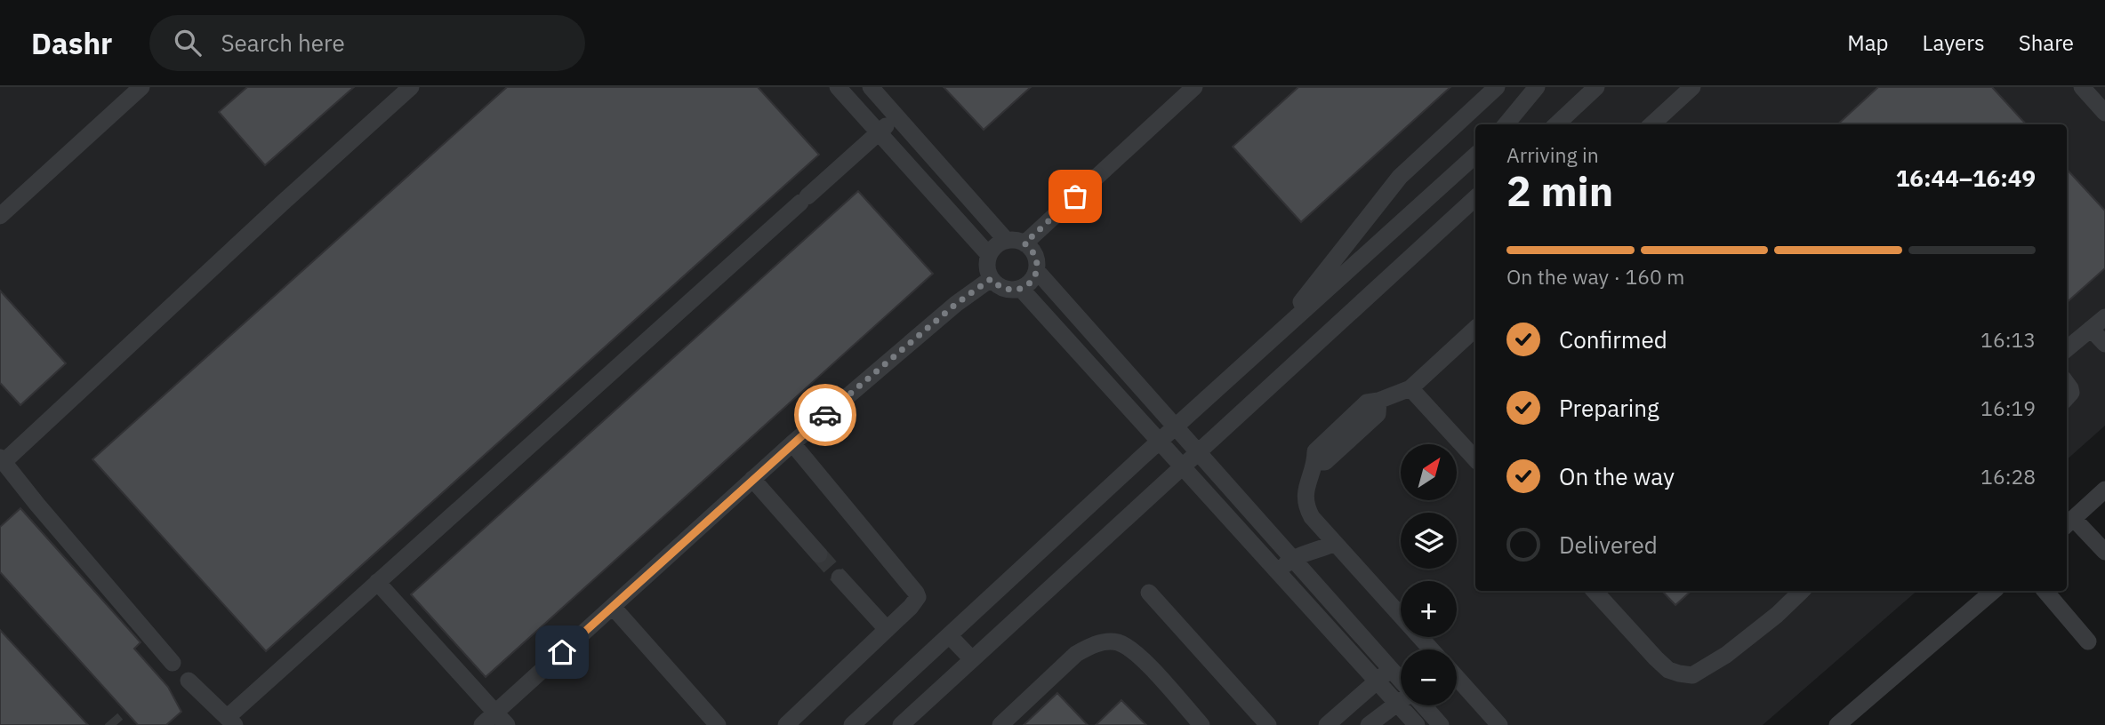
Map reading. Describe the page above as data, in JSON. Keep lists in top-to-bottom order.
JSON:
{
  "north": "top right",
  "page": {
    "header": "Dashr",
    "search": "Search here",
    "nav": ["Map", "Layers", "Share"],
    "heading": ["2 min", "Arriving in", "16:44–16:49"],
    "bar": "On the way · 160 m",
    "list": [
      ["Confirmed", "16:13"],
      ["Preparing", "16:19"],
      ["On the way", "16:28"],
      "Delivered"
    ],
    "map_buttons": ["+", "−"]
  }
}
